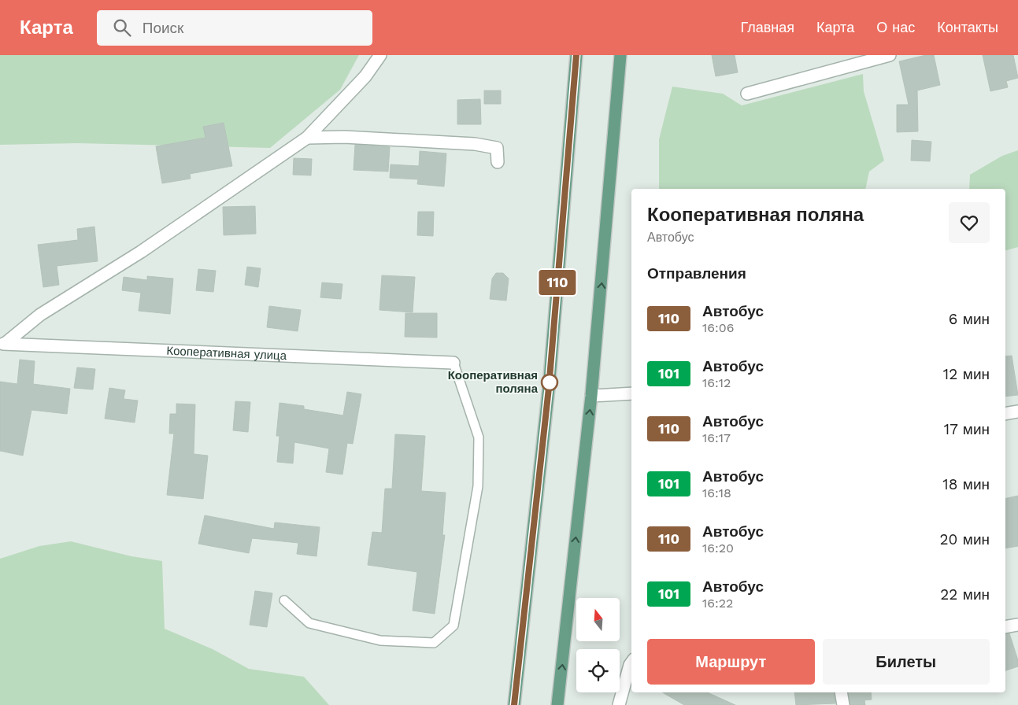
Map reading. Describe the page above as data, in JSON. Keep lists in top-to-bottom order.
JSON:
{
  "streets": {
    "street": ["Кооперативная улица"]
  },
  "places": ["Кооперативная поляна"],
  "lines": ["bus line 110"],
  "north": "top",
  "page": {
    "header": "Карта",
    "search": "Поиск",
    "nav": [
      "Главная",
      "Карта",
      "О нас",
      "Контакты"
    ],
    "on_map": "110",
    "heading": [
      ["Кооперативная поляна", "Автобус"],
      "Отправления"
    ],
    "list": [
      {
        "mark": "110",
        "name": "Автобус",
        "note": "16:06",
        "value": "6 мин"
      },
      {
        "mark": "101",
        "name": "Автобус",
        "note": "16:12",
        "value": "12 мин"
      },
      {
        "mark": "110",
        "name": "Автобус",
        "note": "16:17",
        "value": "17 мин"
      },
      {
        "mark": "101",
        "name": "Автобус",
        "note": "16:18",
        "value": "18 мин"
      },
      {
        "mark": "110",
        "name": "Автобус",
        "note": "16:20",
        "value": "20 мин"
      },
      {
        "mark": "101",
        "name": "Автобус",
        "note": "16:22",
        "value": "22 мин"
      }
    ],
    "buttons": ["Маршрут", "Билеты"]
  }
}
